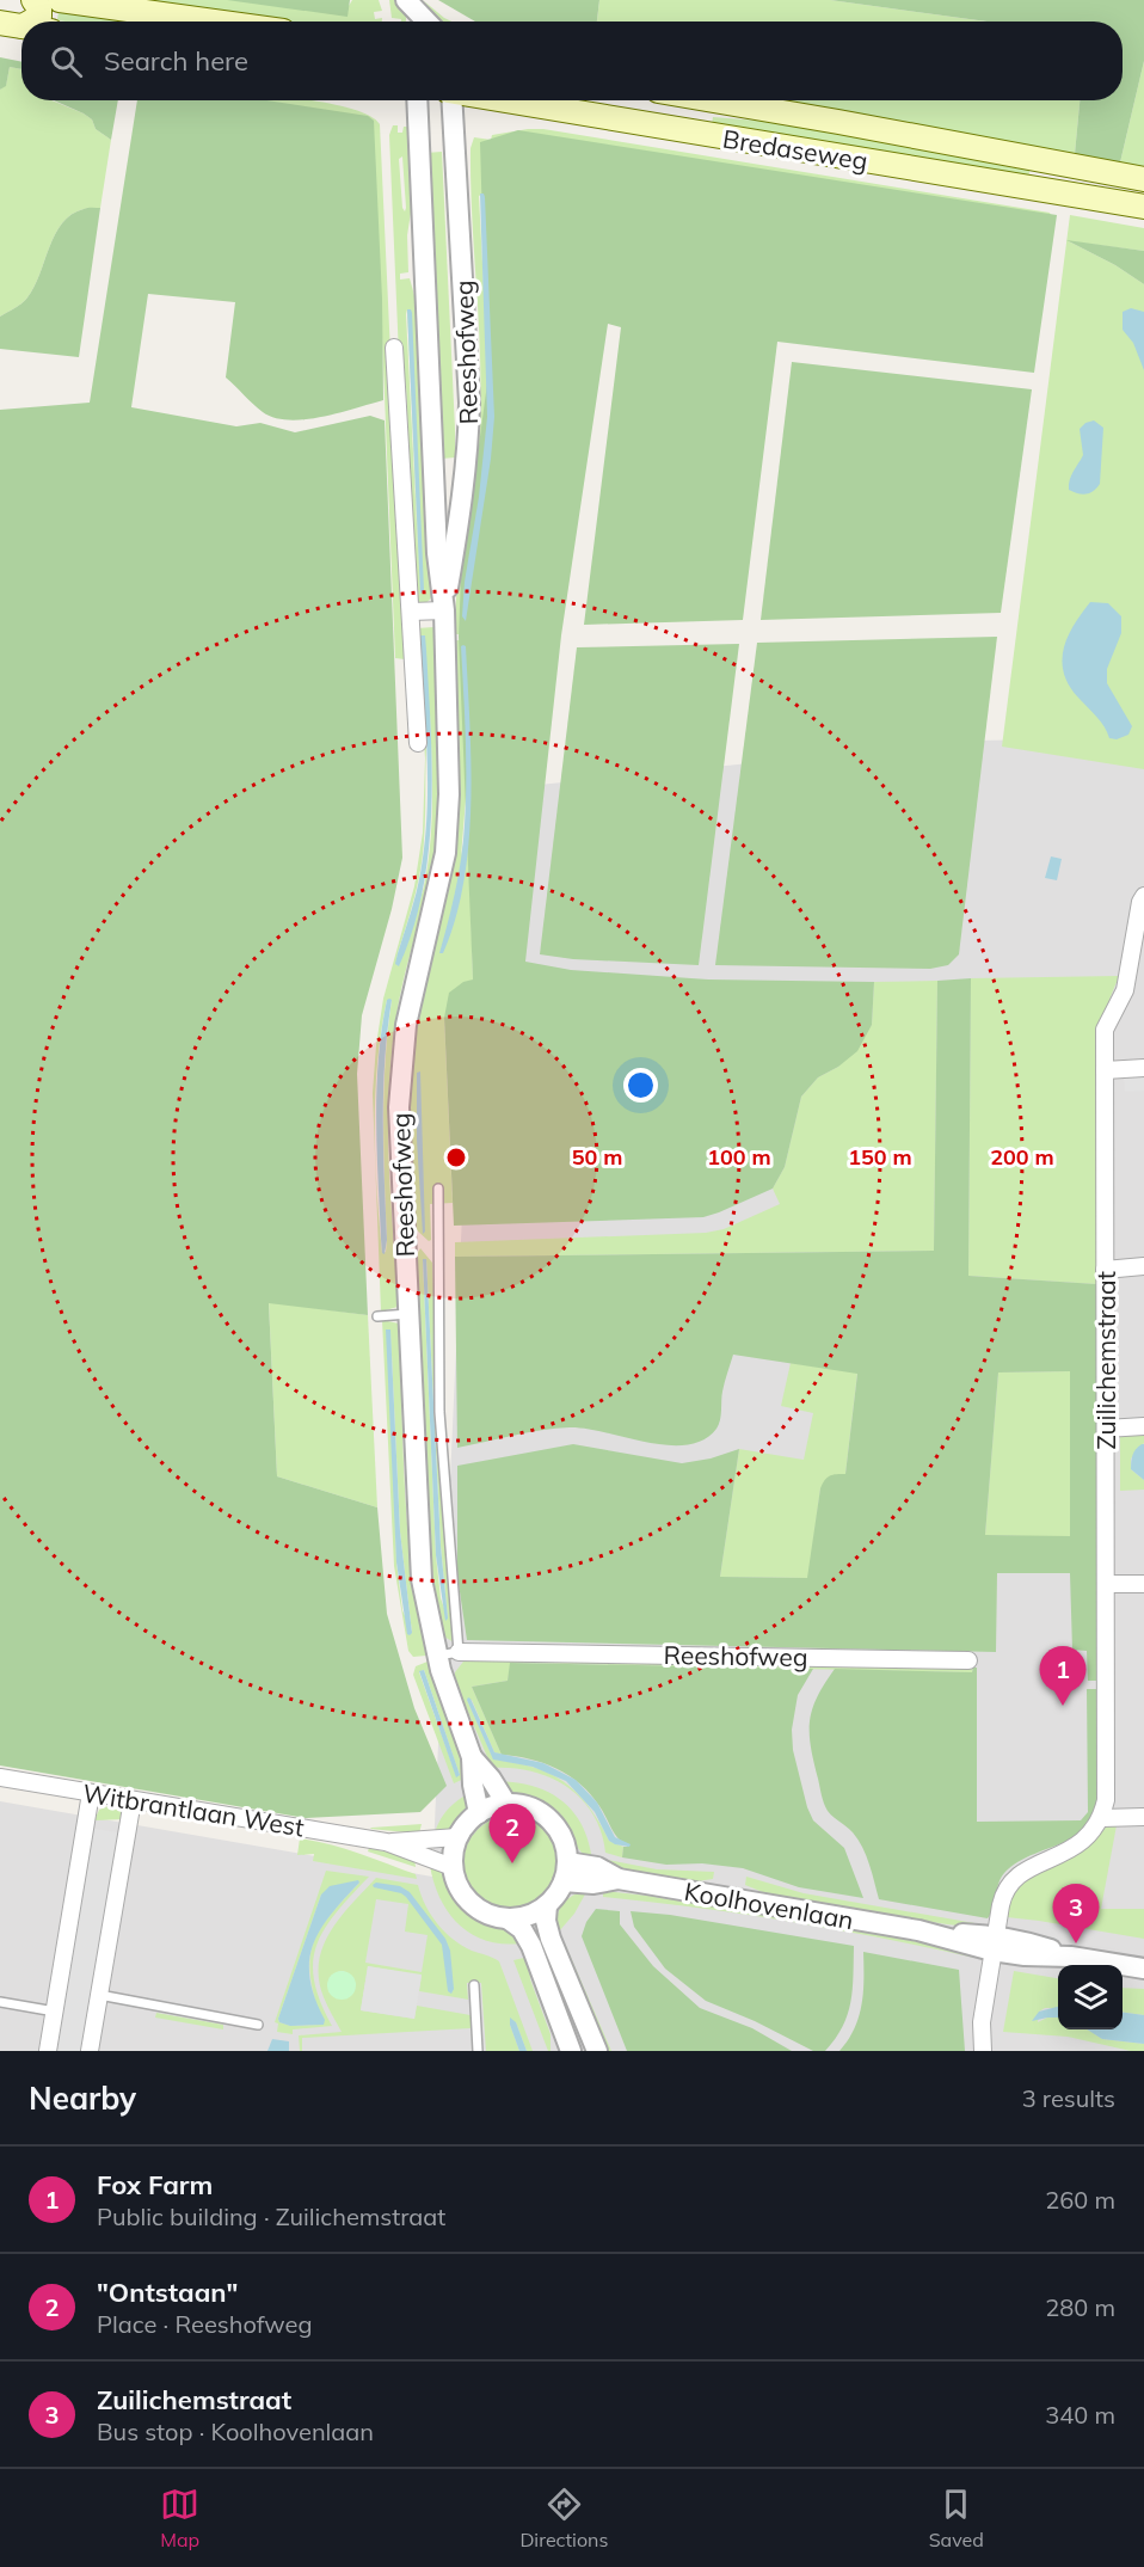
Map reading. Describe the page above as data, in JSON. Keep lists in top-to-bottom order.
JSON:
{
  "streets": {
    "main road": ["Bredaseweg"],
    "street": [
      "Reeshofweg",
      "Zuilichemstraat",
      "Witbrantlaan West",
      "Koolhovenlaan"
    ]
  },
  "crossings": [
    ["Reeshofweg", "Witbrantlaan West"],
    ["Reeshofweg", "Koolhovenlaan"],
    ["Witbrantlaan West", "Koolhovenlaan"]
  ],
  "page": {
    "search": "Search here",
    "pins": ["1", "2", "3"],
    "heading": ["Nearby", "3 results"],
    "list": [
      {
        "mark": "1",
        "name": "Fox Farm",
        "note": "Public building · Zuilichemstraat",
        "value": "260 m"
      },
      {
        "mark": "2",
        "name": "\"Ontstaan\"",
        "note": "Place · Reeshofweg",
        "value": "280 m"
      },
      {
        "mark": "3",
        "name": "Zuilichemstraat",
        "note": "Bus stop · Koolhovenlaan",
        "value": "340 m"
      }
    ],
    "nav": ["Map", "Directions", "Saved"]
  },
  "rings": [
    "50 m",
    "100 m",
    "150 m",
    "200 m"
  ]
}
